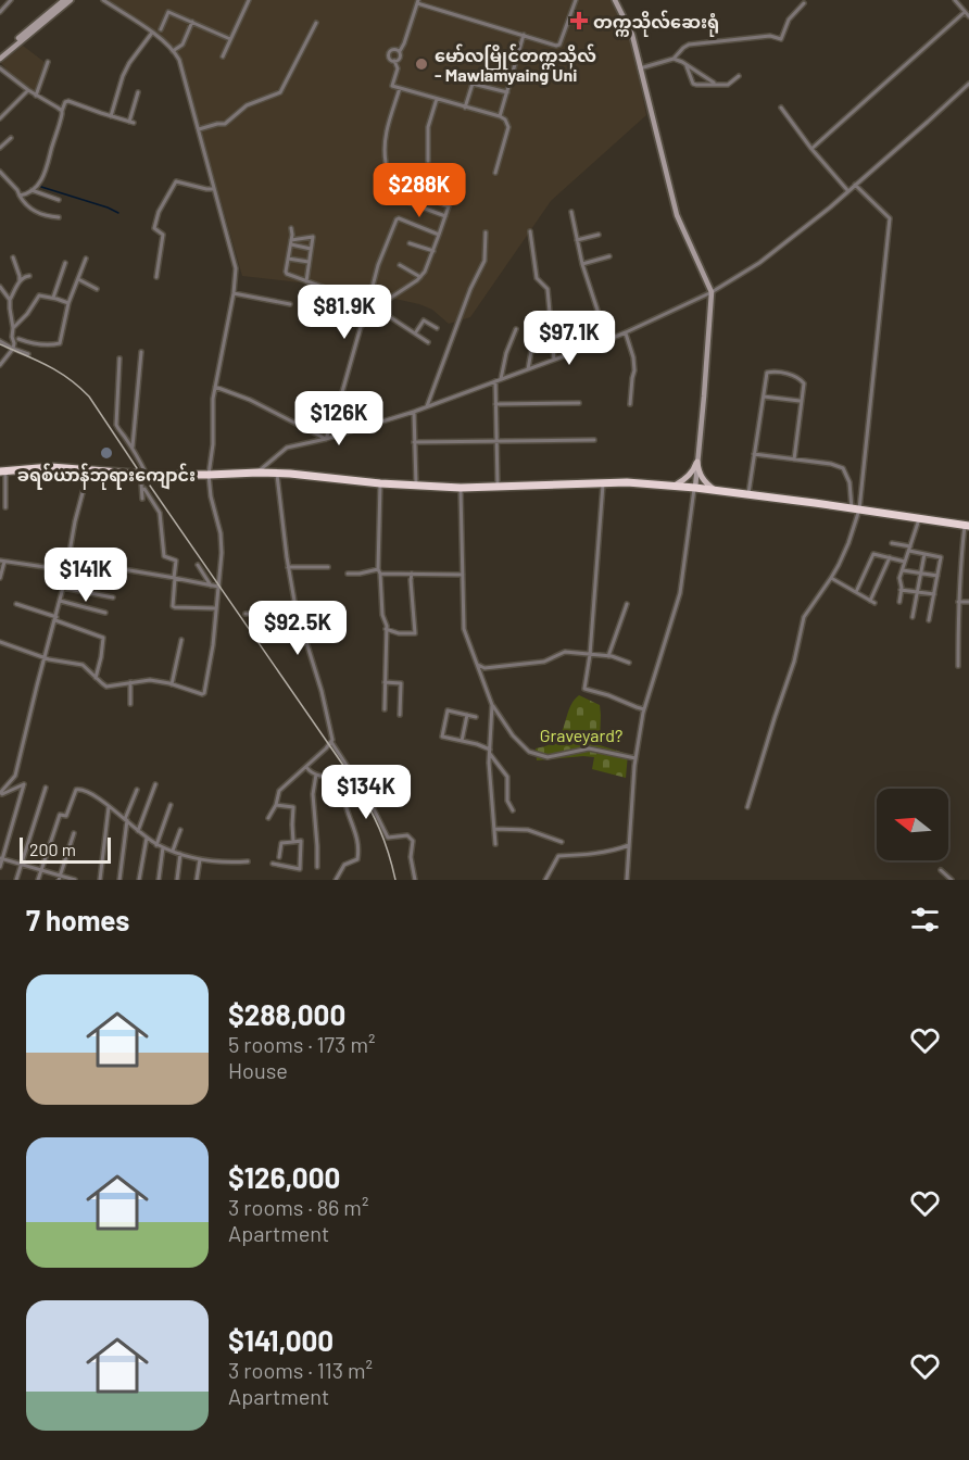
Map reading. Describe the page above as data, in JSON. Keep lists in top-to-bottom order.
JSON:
{
  "parks": ["Graveyard?"],
  "places": {
    "health": ["တက္ကသိုလ်ဆေးရုံ"],
    "other": ["မော်လမြိုင်တက္ကသိုလ် - Mawlamyaing Uni", "ခရစ်ယာန်ဘုရားကျောင်း"]
  },
  "scale_bar": "200 m",
  "north": "left",
  "page": {
    "price": [
      "$288K",
      "$81.9K",
      "$97.1K",
      "$126K",
      "$141K",
      "$92.5K",
      "$134K"
    ],
    "scale": "200 m",
    "heading": "7 homes",
    "list": [
      {
        "name": "$288,000",
        "note": "5 rooms · 173 m² · House"
      },
      {
        "name": "$126,000",
        "note": "3 rooms · 86 m² · Apartment"
      },
      {
        "name": "$141,000",
        "note": "3 rooms · 113 m² · Apartment"
      }
    ]
  }
}
